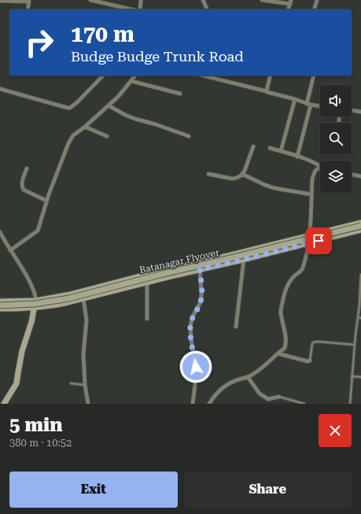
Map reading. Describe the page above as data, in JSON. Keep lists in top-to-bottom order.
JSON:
{
  "streets": {
    "street": ["Batanagar Flyover"]
  },
  "page": {
    "turn": ["170 m", "Budge Budge Trunk Road"],
    "heading": ["5 min", "380 m · 10:52"],
    "buttons": ["Exit", "Share"]
  }
}
